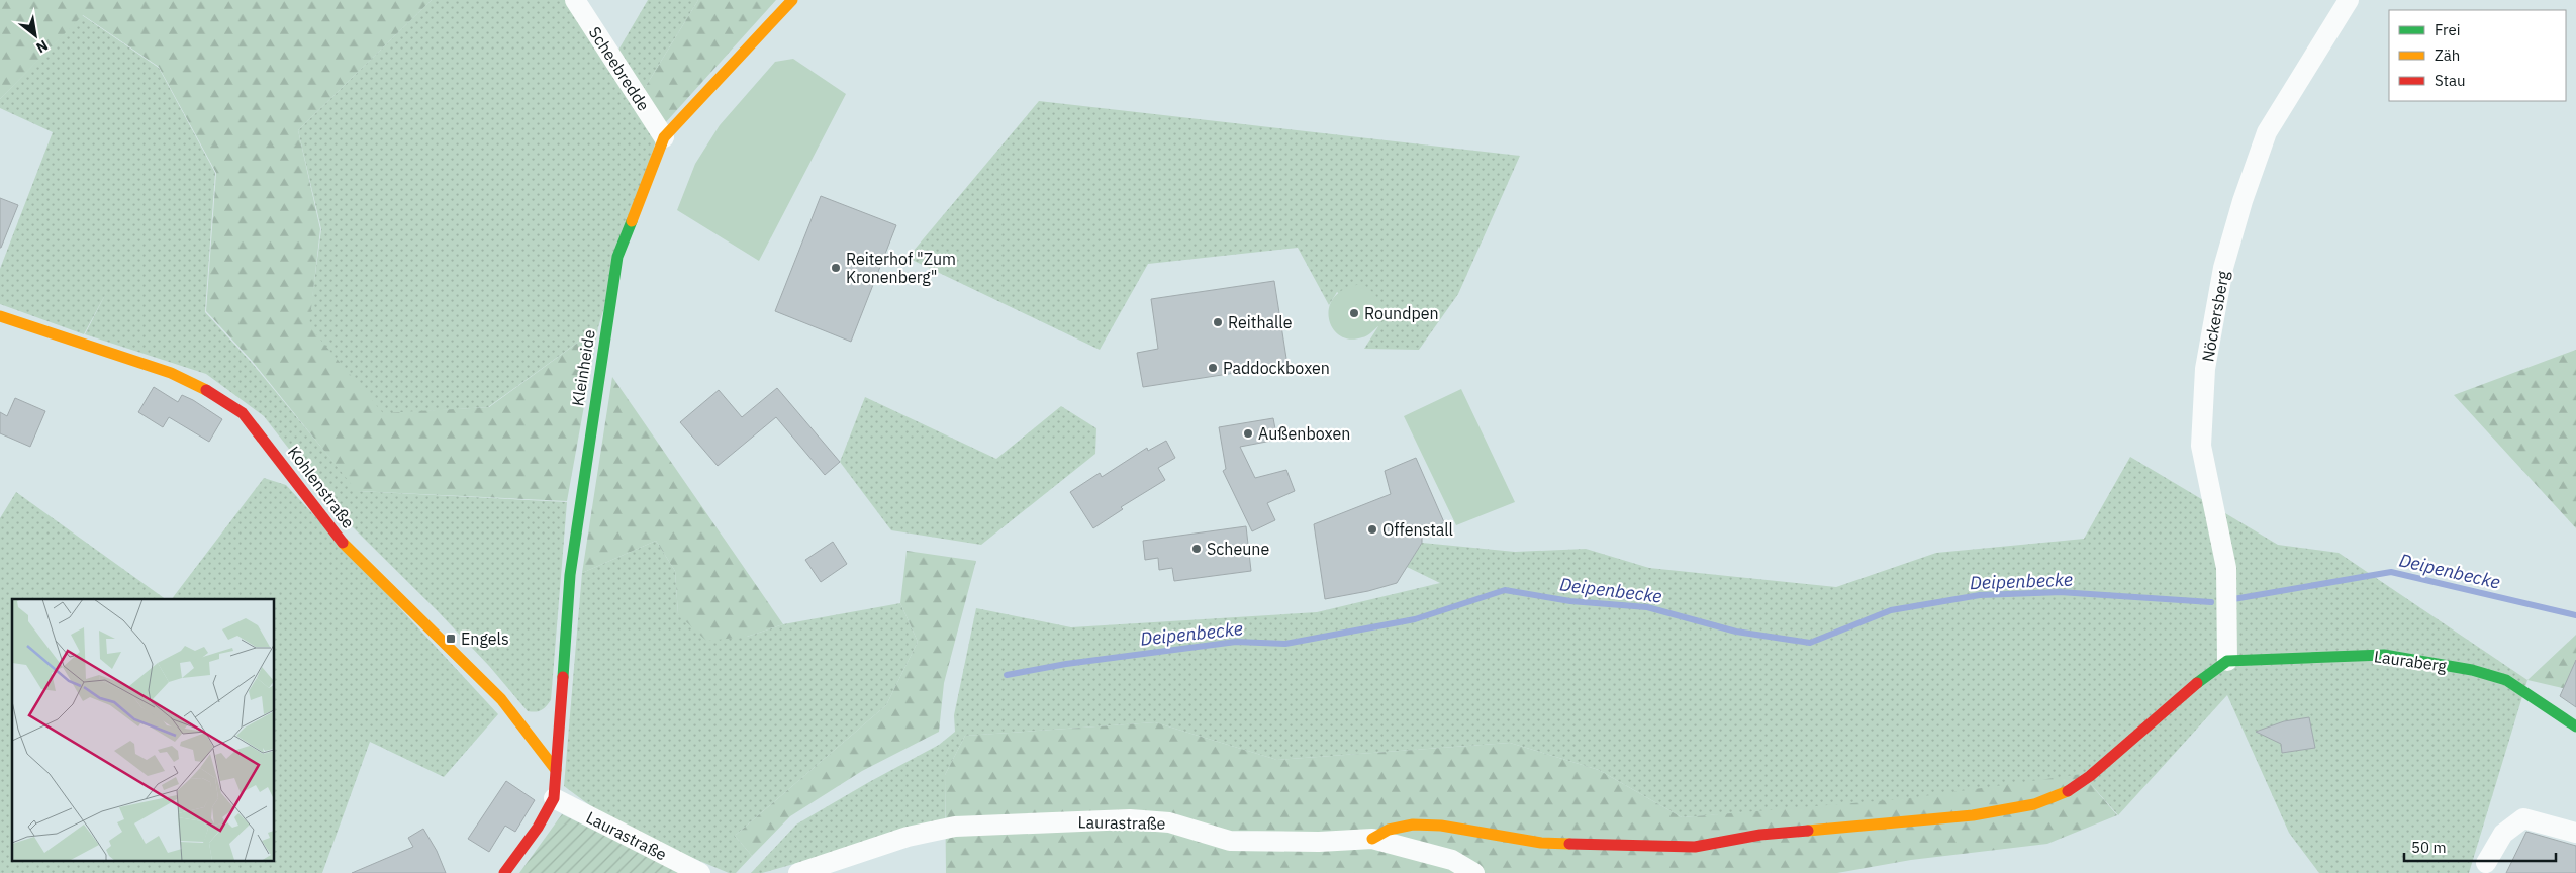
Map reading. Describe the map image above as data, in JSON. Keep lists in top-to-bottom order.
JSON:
{
  "streets": {
    "street": [
      "Scheebredde",
      "Nöckersberg",
      "Kleinheide",
      "Kohlenstraße",
      "Lauraberg",
      "Laurastraße"
    ]
  },
  "crossings": [
    ["Scheebredde", "Kleinheide"],
    ["Nöckersberg", "Lauraberg"],
    ["Kleinheide", "Kohlenstraße"],
    ["Kleinheide", "Laurastraße"]
  ],
  "water": ["Deipenbecke"],
  "places": {
    "other": [
      "Reiterhof \"Zum Kronenberg\"",
      "Roundpen",
      "Reithalle",
      "Paddockboxen",
      "Außenboxen",
      "Offenstall",
      "Scheune"
    ],
    "transit": ["Engels"]
  },
  "legend": ["Frei", "Zäh", "Stau"],
  "scale_bar": "50 m",
  "north": "bottom right"
}
